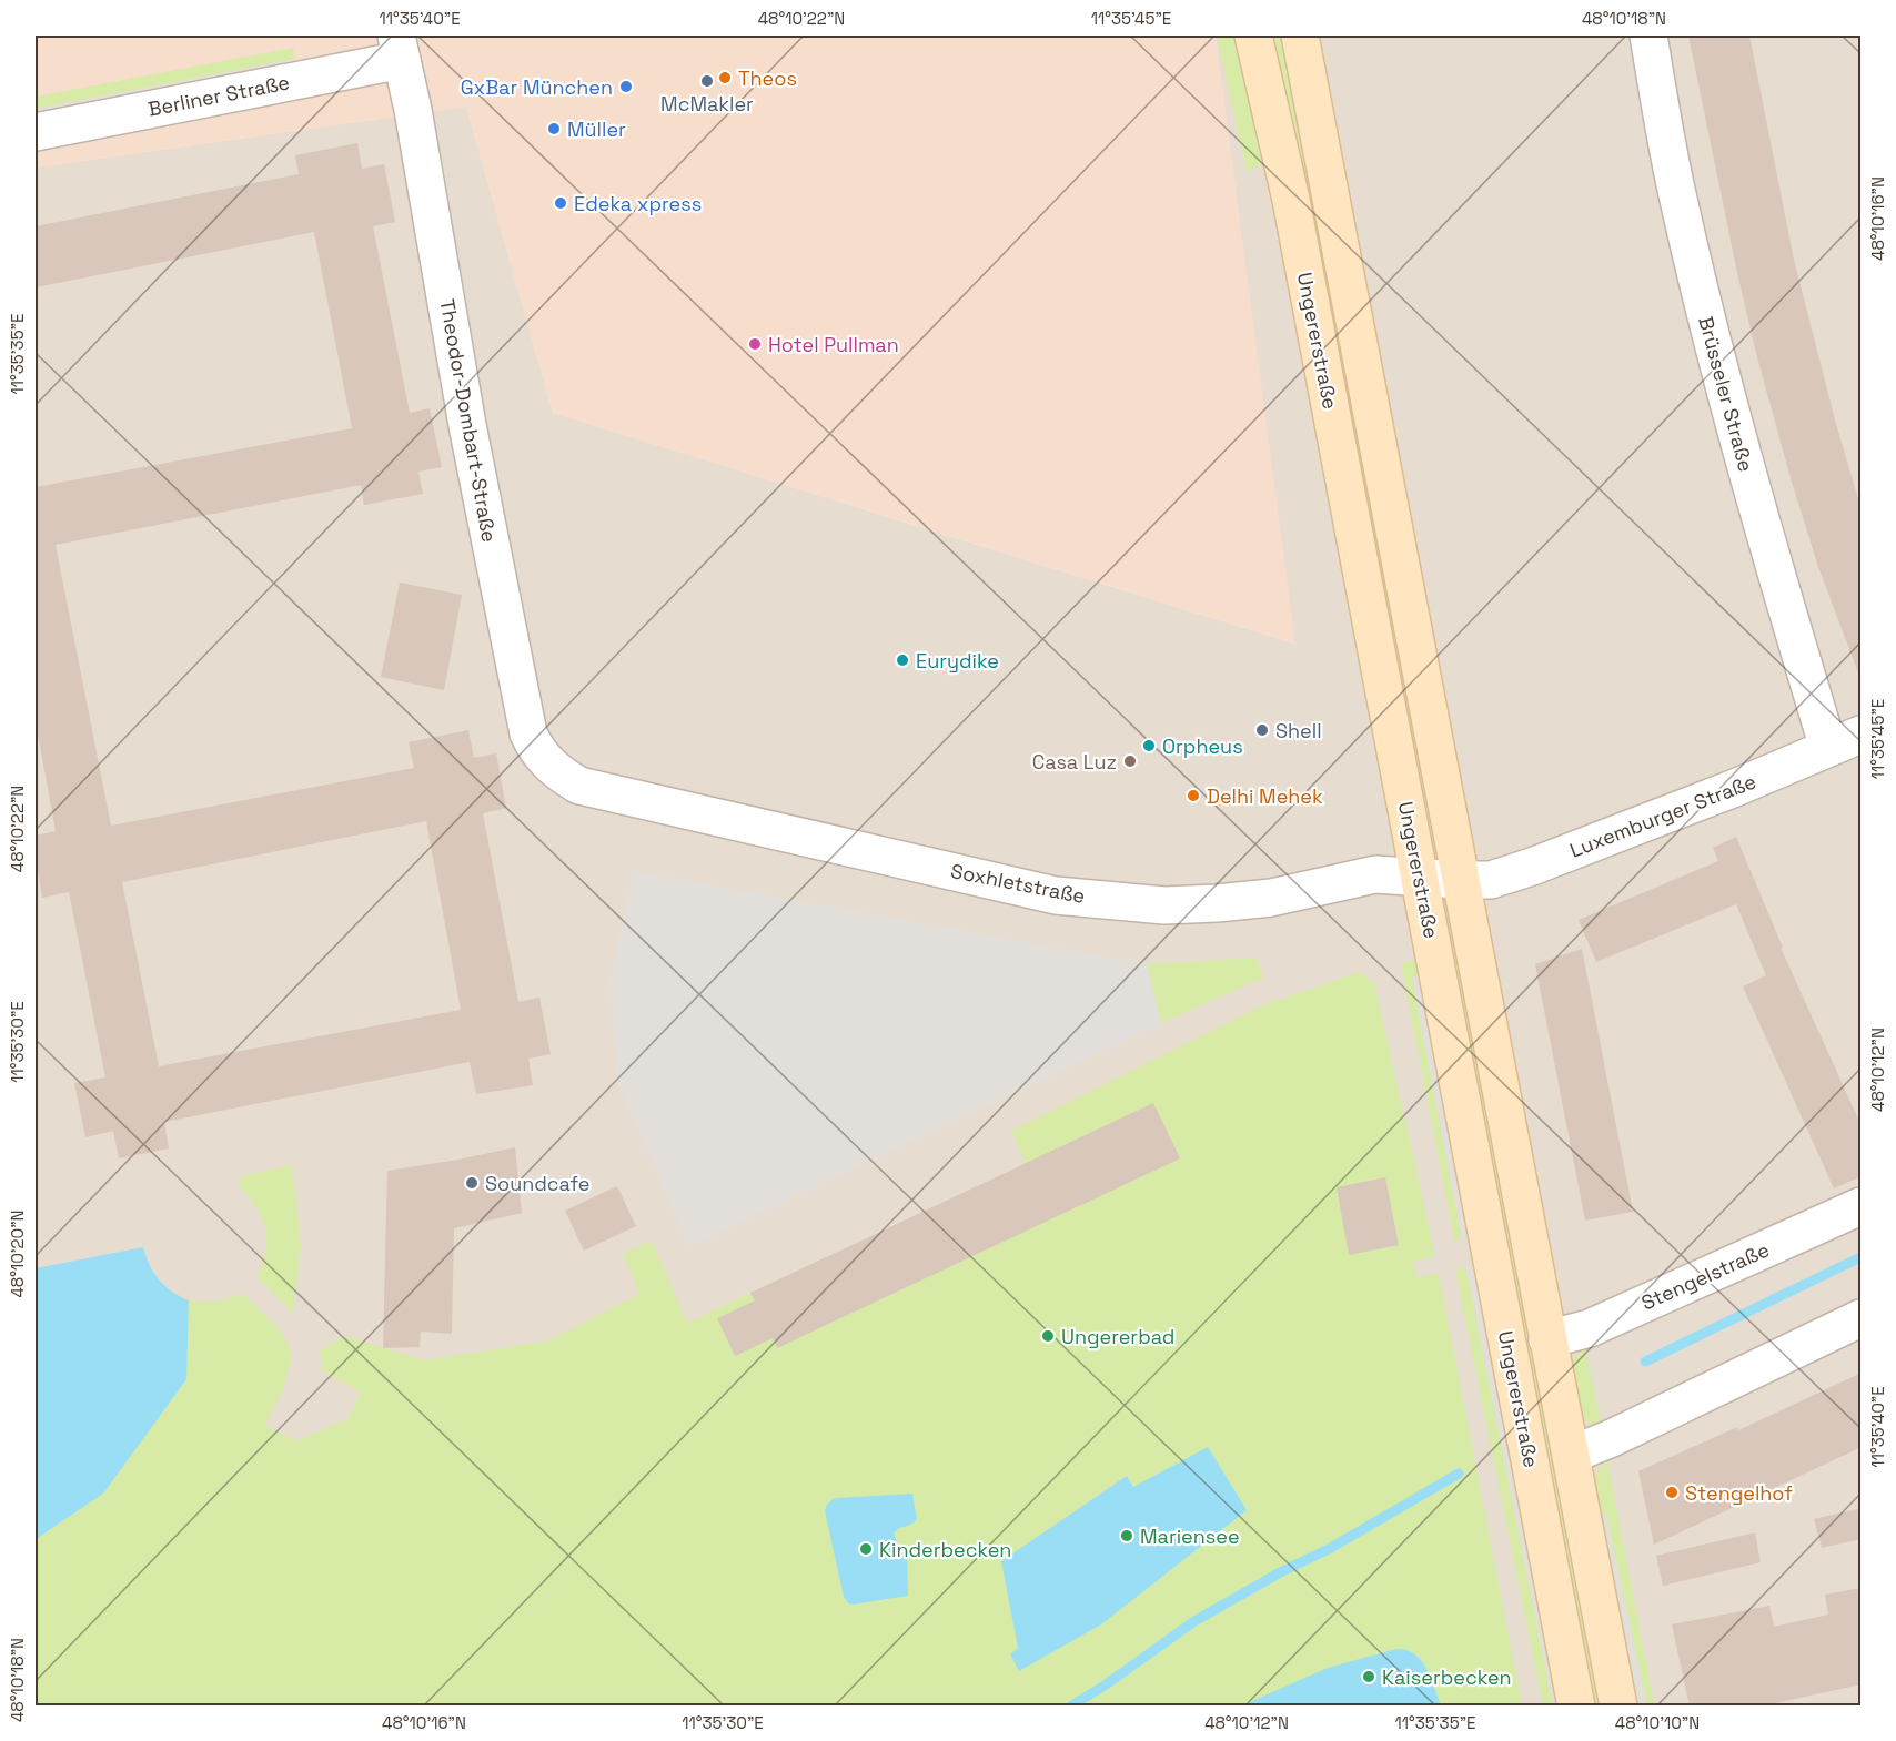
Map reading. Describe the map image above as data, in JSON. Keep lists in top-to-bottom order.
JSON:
{
  "streets": {
    "main road": ["Ungererstraße"],
    "street": [
      "Berliner Straße",
      "Brüsseler Straße",
      "Theodor-Dombart-Straße",
      "Luxemburger Straße",
      "Soxhletstraße",
      "Stengelstraße"
    ]
  },
  "crossings": [
    ["Berliner Straße", "Theodor-Dombart-Straße"],
    ["Ungererstraße", "Luxemburger Straße"],
    ["Ungererstraße", "Soxhletstraße"],
    ["Ungererstraße", "Stengelstraße"],
    ["Brüsseler Straße", "Luxemburger Straße"],
    ["Theodor-Dombart-Straße", "Soxhletstraße"],
    ["Luxemburger Straße", "Soxhletstraße"]
  ],
  "places": [
    "Theos",
    "McMakler",
    "GxBar München",
    "Müller",
    "Edeka xpress",
    "Hotel Pullman",
    "Eurydike",
    "Shell",
    "Orpheus",
    "Casa Luz",
    "Delhi Mehek",
    "Soundcafe",
    "Ungererbad",
    "Stengelhof",
    "Mariensee",
    "Kinderbecken",
    "Kaiserbecken"
  ],
  "coordinates": [
    "11°35'40\"E",
    "48°10'22\"N",
    "11°35'45\"E",
    "48°10'18\"N",
    "48°10'16\"N",
    "11°35'35\"E",
    "11°35'30\"E",
    "48°10'12\"N",
    "48°10'20\"N",
    "48°10'10\"N"
  ]
}
